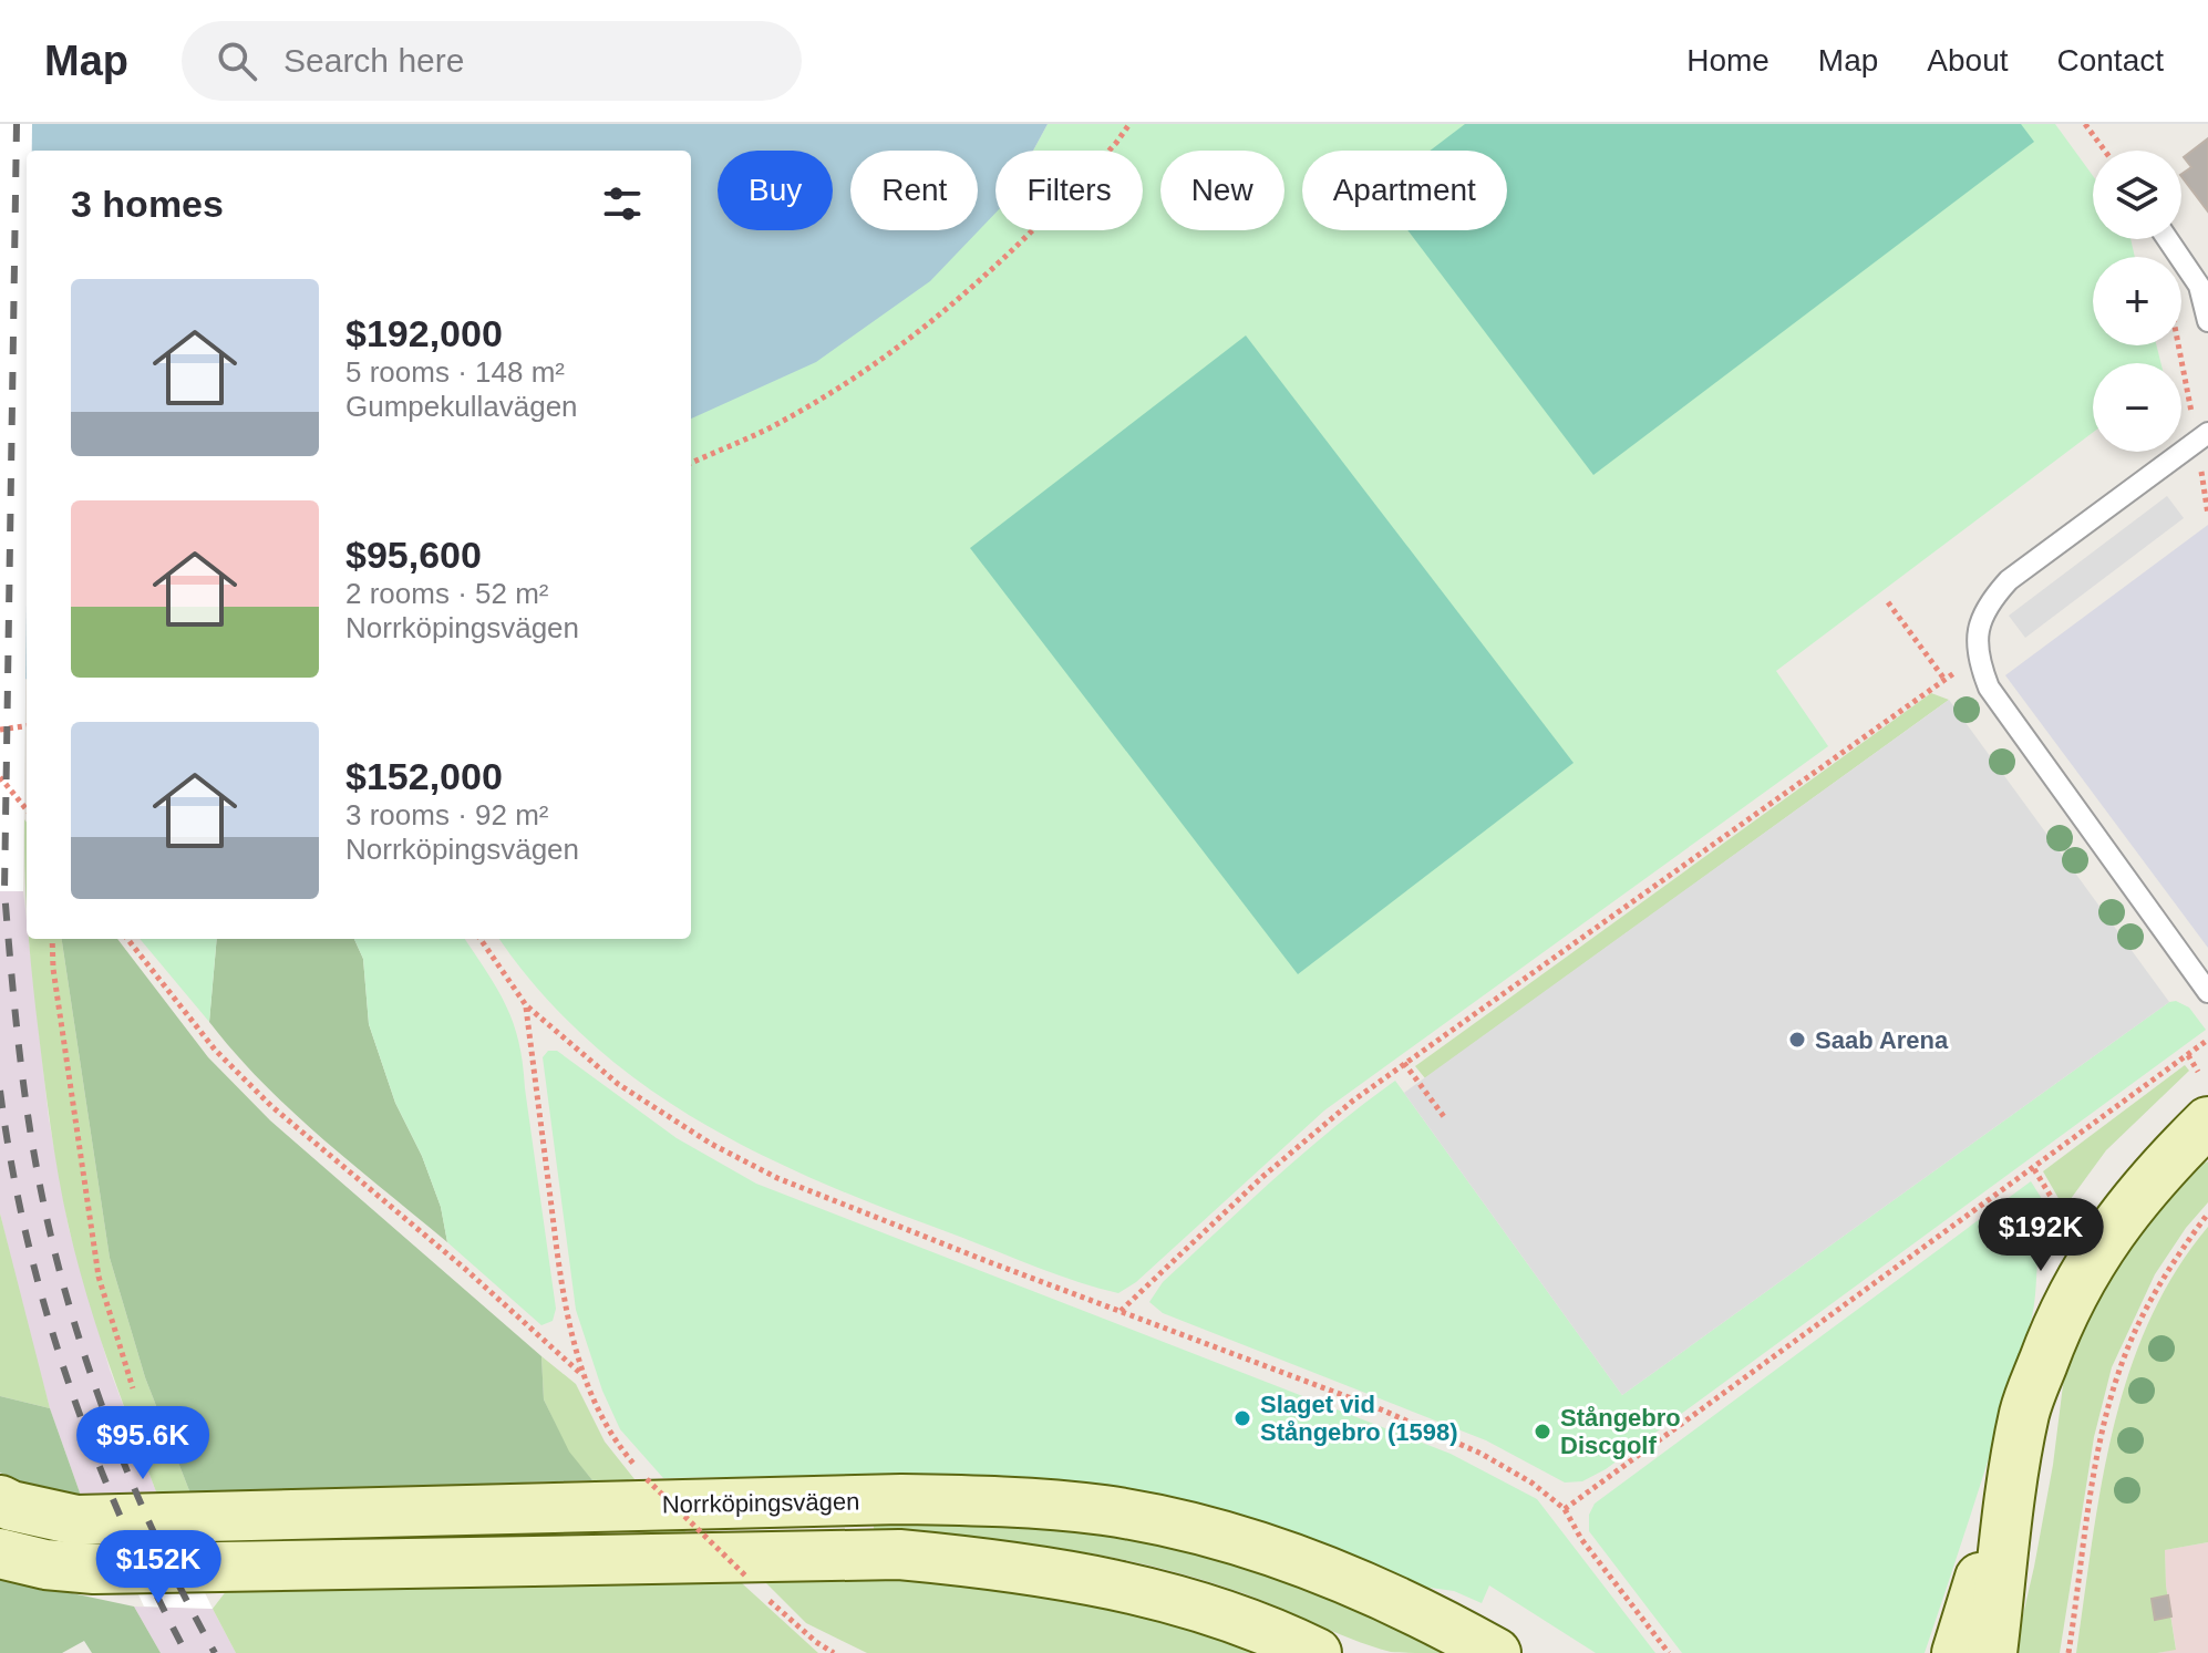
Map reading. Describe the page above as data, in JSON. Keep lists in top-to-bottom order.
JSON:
{
  "streets": {
    "main road": ["Norrköpingsvägen"]
  },
  "places": ["Saab Arena", "Slaget vid Stångebro (1598)", "Stångebro Discgolf"],
  "page": {
    "header": "Map",
    "search": "Search here",
    "nav": [
      "Home",
      "Map",
      "About",
      "Contact"
    ],
    "map_buttons": ["+", "−"],
    "chip": [
      "Buy",
      "Rent",
      "Filters",
      "New",
      "Apartment"
    ],
    "heading": "3 homes",
    "list": [
      {
        "name": "$192,000",
        "note": "5 rooms · 148 m² · Gumpekullavägen"
      },
      {
        "name": "$95,600",
        "note": "2 rooms · 52 m² · Norrköpingsvägen"
      },
      {
        "name": "$152,000",
        "note": "3 rooms · 92 m² · Norrköpingsvägen"
      }
    ],
    "price": ["$192K", "$95.6K", "$152K"]
  }
}
